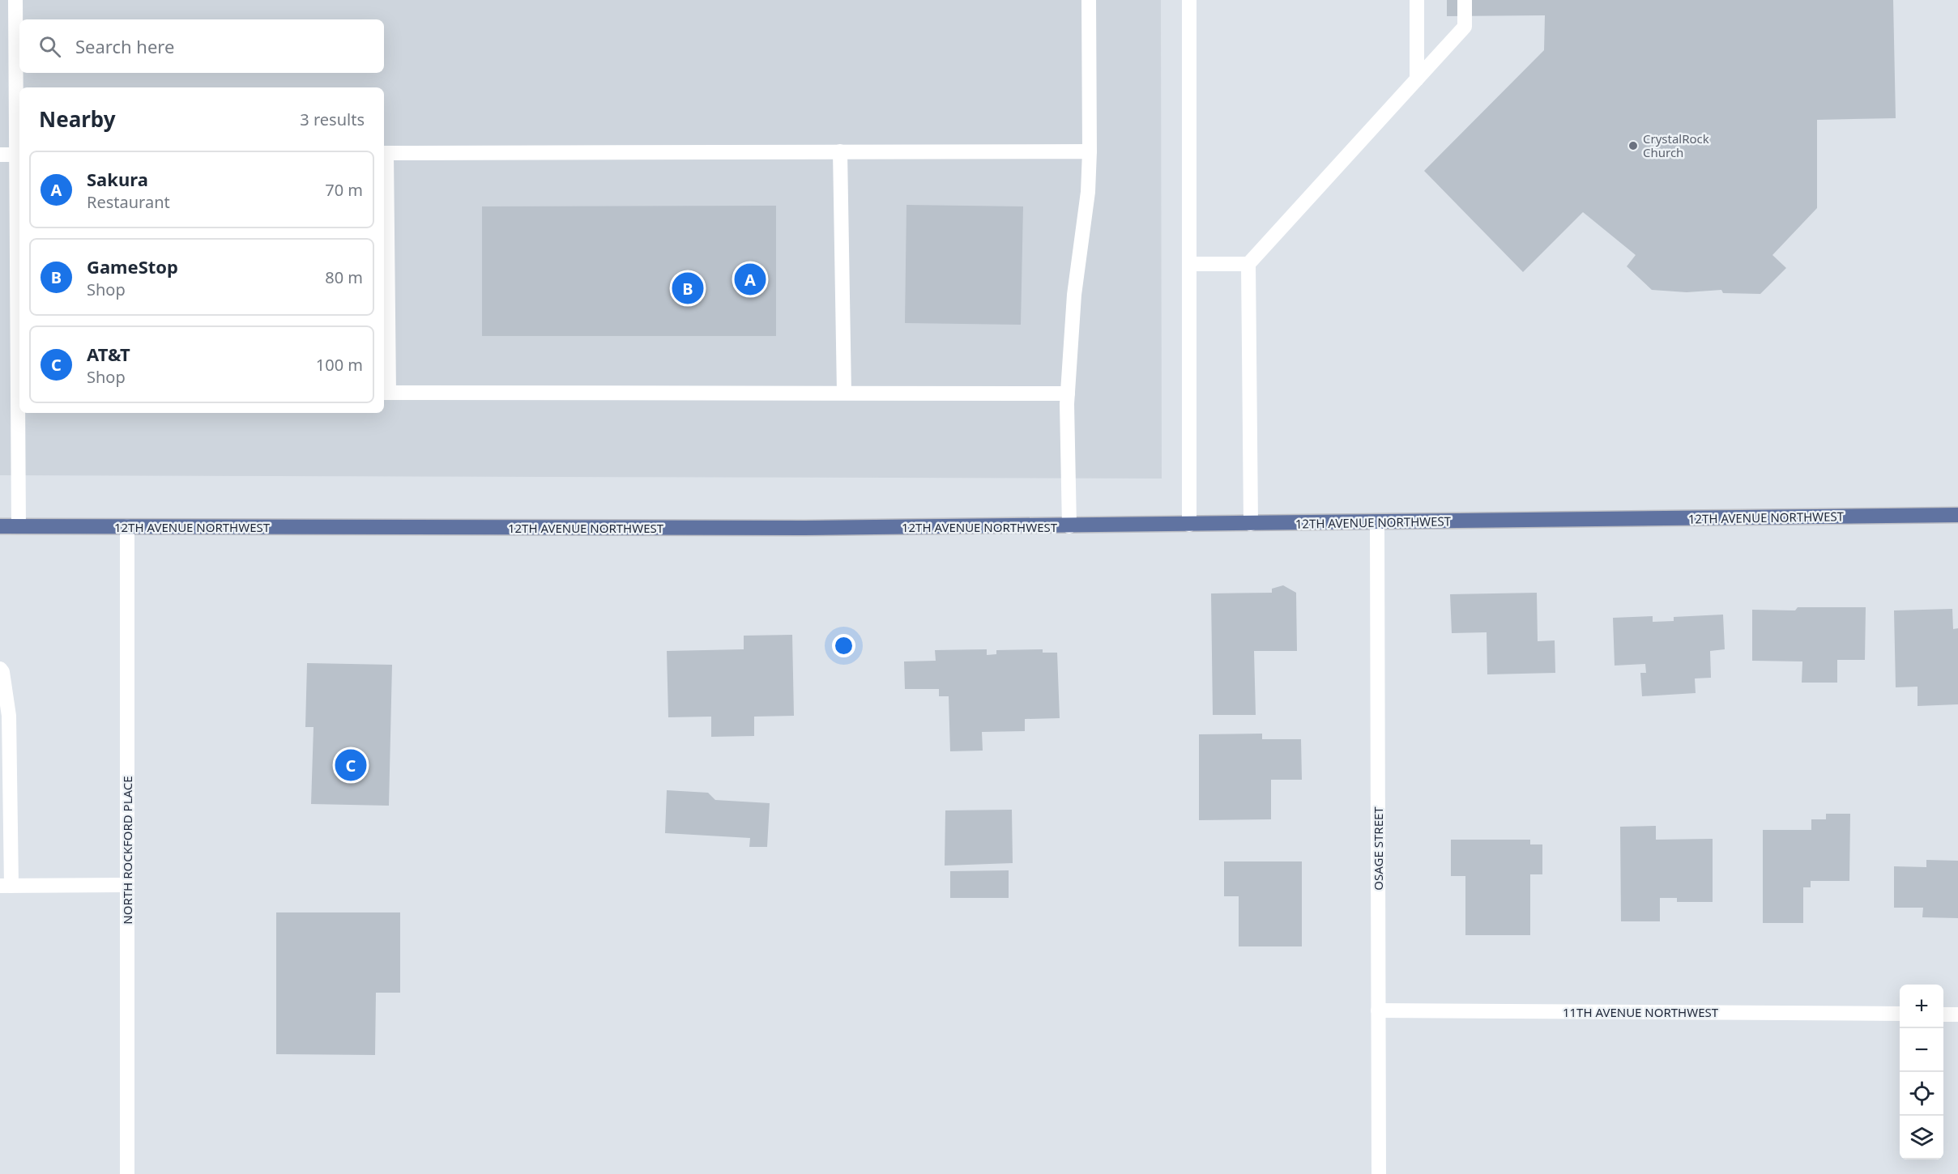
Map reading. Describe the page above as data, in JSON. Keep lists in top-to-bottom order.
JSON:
{
  "streets": {
    "main road": ["12TH AVENUE NORTHWEST"],
    "street": ["OSAGE STREET", "NORTH ROCKFORD PLACE", "11TH AVENUE NORTHWEST"]
  },
  "crossings": [
    ["12TH AVENUE NORTHWEST", "OSAGE STREET"],
    ["12TH AVENUE NORTHWEST", "NORTH ROCKFORD PLACE"],
    ["OSAGE STREET", "11TH AVENUE NORTHWEST"]
  ],
  "places": ["CrystalRock Church"],
  "page": {
    "search": "Search here",
    "heading": ["Nearby", "3 results"],
    "list": [
      {
        "mark": "A",
        "name": "Sakura",
        "note": "Restaurant",
        "value": "70 m"
      },
      {
        "mark": "B",
        "name": "GameStop",
        "note": "Shop",
        "value": "80 m"
      },
      {
        "mark": "C",
        "name": "AT&T",
        "note": "Shop",
        "value": "100 m"
      }
    ],
    "pins": ["A", "B", "C"],
    "map_buttons": ["+", "−"]
  }
}
